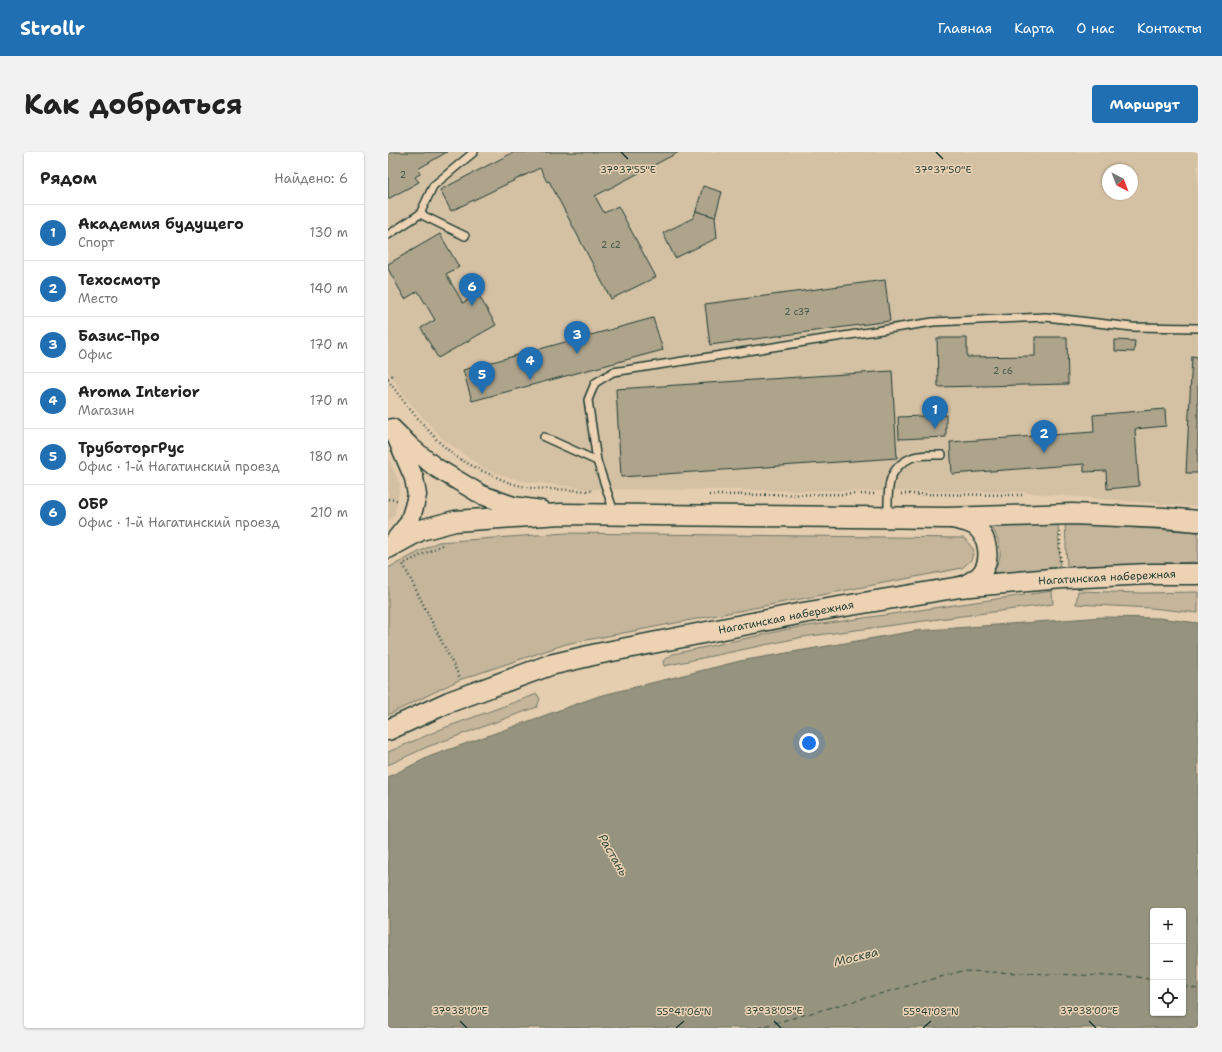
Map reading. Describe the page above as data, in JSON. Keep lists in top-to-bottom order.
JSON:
{
  "streets": {
    "main road": ["Нагатинская набережная"]
  },
  "water": ["Растань", "Москва"],
  "house_numbers": [
    "2",
    "2 с2",
    "2 с37",
    "2 с6"
  ],
  "north": "bottom right",
  "page": {
    "header": "Strollr",
    "nav": [
      "Главная",
      "Карта",
      "О нас",
      "Контакты"
    ],
    "title": "Как добраться",
    "buttons": "Маршрут",
    "heading": ["Рядом", "Найдено: 6"],
    "list": [
      {
        "mark": "1",
        "name": "Академия будущего",
        "note": "Спорт",
        "value": "130 m"
      },
      {
        "mark": "2",
        "name": "Техосмотр",
        "note": "Место",
        "value": "140 m"
      },
      {
        "mark": "3",
        "name": "Базис-Про",
        "note": "Офис",
        "value": "170 m"
      },
      {
        "mark": "4",
        "name": "Aroma Interior",
        "note": "Магазин",
        "value": "170 m"
      },
      {
        "mark": "5",
        "name": "ТруботоргРус",
        "note": "Офис · 1-й Нагатинский проезд",
        "value": "180 m"
      },
      {
        "mark": "6",
        "name": "ОБР",
        "note": "Офис · 1-й Нагатинский проезд",
        "value": "210 m"
      }
    ],
    "pins": [
      "6",
      "3",
      "4",
      "5",
      "1",
      "2"
    ],
    "map_buttons": ["+", "−"]
  },
  "coordinates": [
    "37°37'55\"E",
    "37°37'50\"E",
    "37°38'10\"E",
    "37°38'05\"E",
    "37°38'00\"E",
    "55°41'06\"N",
    "55°41'08\"N"
  ]
}
